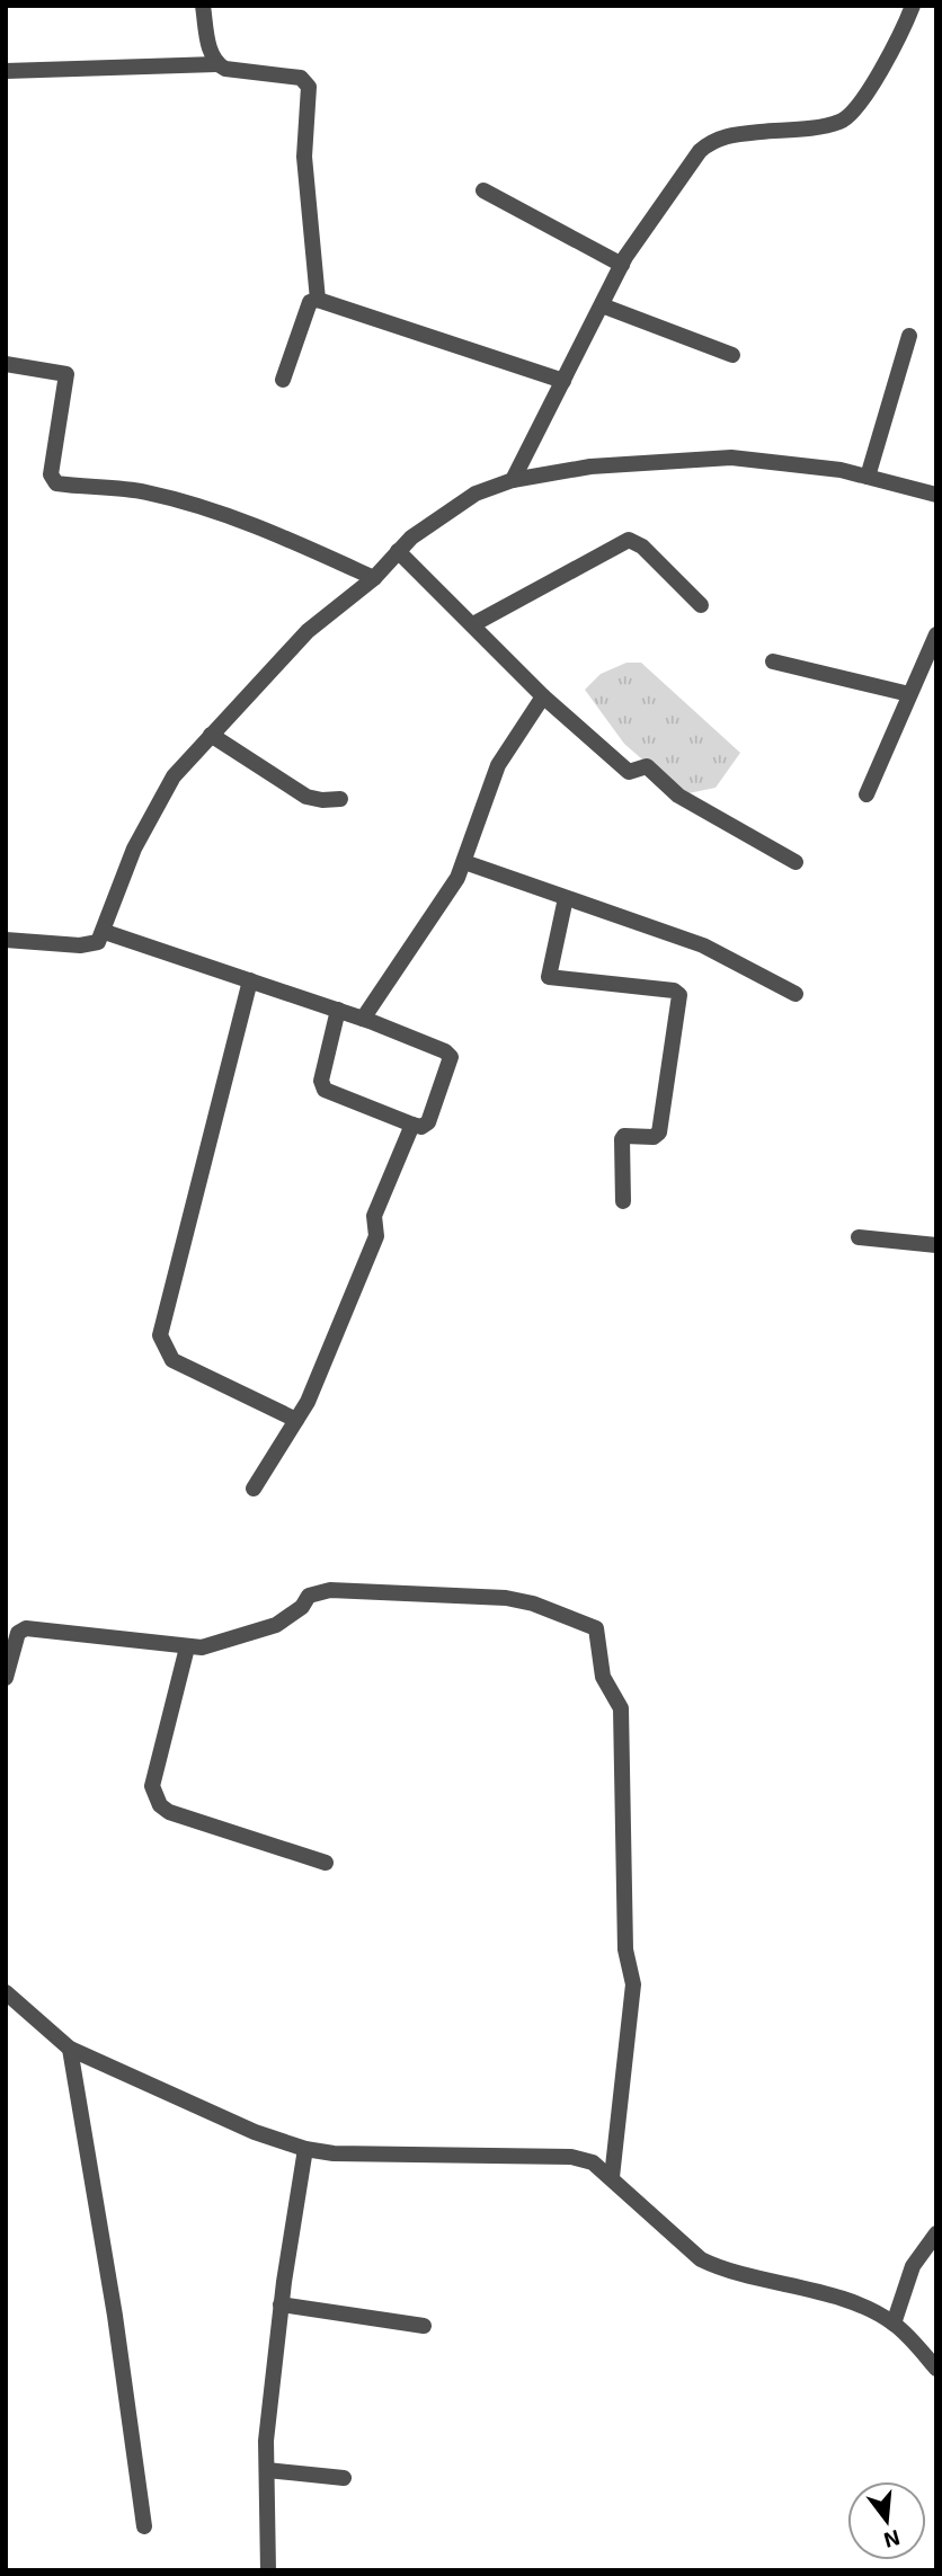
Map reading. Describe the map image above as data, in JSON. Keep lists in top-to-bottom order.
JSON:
{
  "north": "bottom"
}
